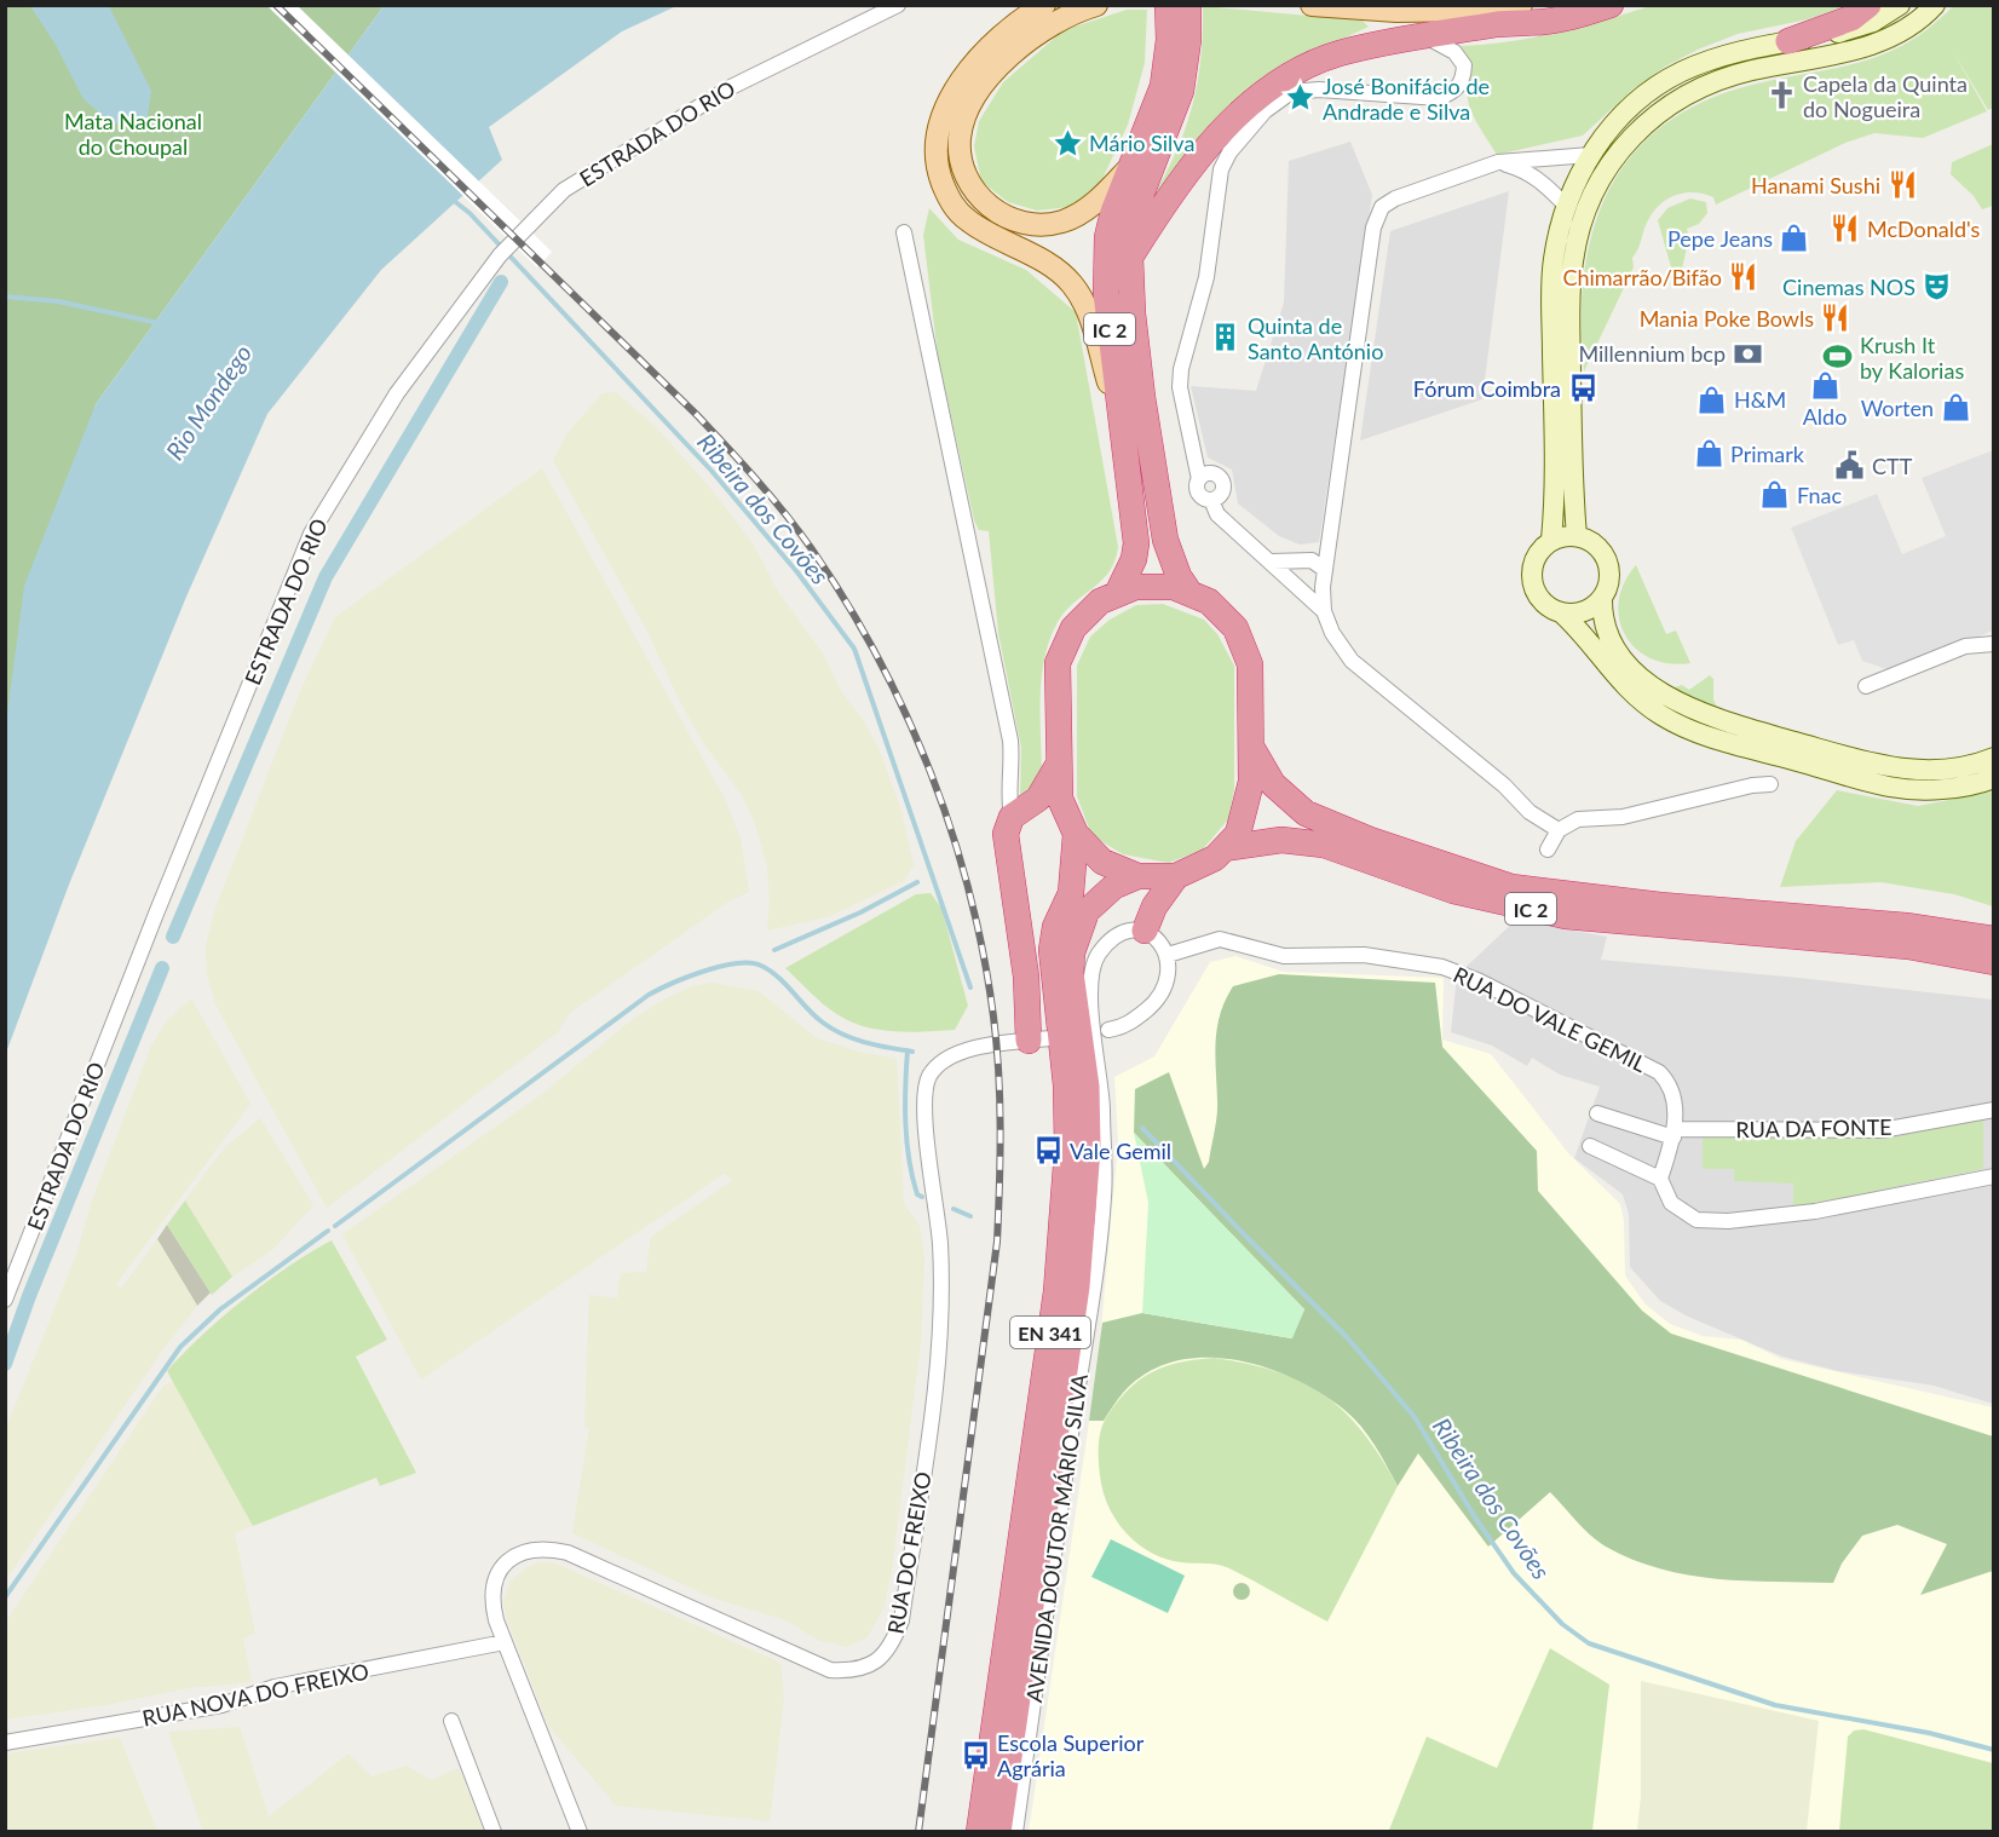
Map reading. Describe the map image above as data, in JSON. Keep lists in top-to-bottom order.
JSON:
{
  "streets": {
    "highway": ["IC 2", "EN 341"],
    "street": [
      "ESTRADA DO RIO",
      "RUA DO VALE GEMIL",
      "RUA DA FONTE",
      "AVENIDA DOUTOR MÁRIO SILVA",
      "RUA DO FREIXO",
      "RUA NOVA DO FREIXO"
    ]
  },
  "crossings": [
    ["IC 2", "EN 341"],
    ["RUA DO VALE GEMIL", "RUA DA FONTE"],
    ["RUA DO FREIXO", "RUA NOVA DO FREIXO"]
  ],
  "water": ["Rio Mondego", "Ribeira dos Covões"],
  "parks": ["Mata Nacional do Choupal"],
  "places": {
    "church": ["Capela da Quinta do Nogueira"],
    "place": ["José Bonifácio de Andrade e Silva", "Mário Silva"],
    "restaurant": [
      "Hanami Sushi",
      "McDonald's",
      "Chimarrão/Bifão",
      "Mania Poke Bowls"
    ],
    "shop": [
      "Pepe Jeans",
      "Aldo",
      "H&M",
      "Worten",
      "Primark",
      "Fnac"
    ],
    "theatre": ["Cinemas NOS"],
    "building": ["Quinta de Santo António"],
    "bank": ["Millennium bcp"],
    "sports": ["Krush It by Kalorias"],
    "bus stop": ["Fórum Coimbra", "Vale Gemil", "Escola Superior Agrária"],
    "public building": ["CTT"]
  }
}
